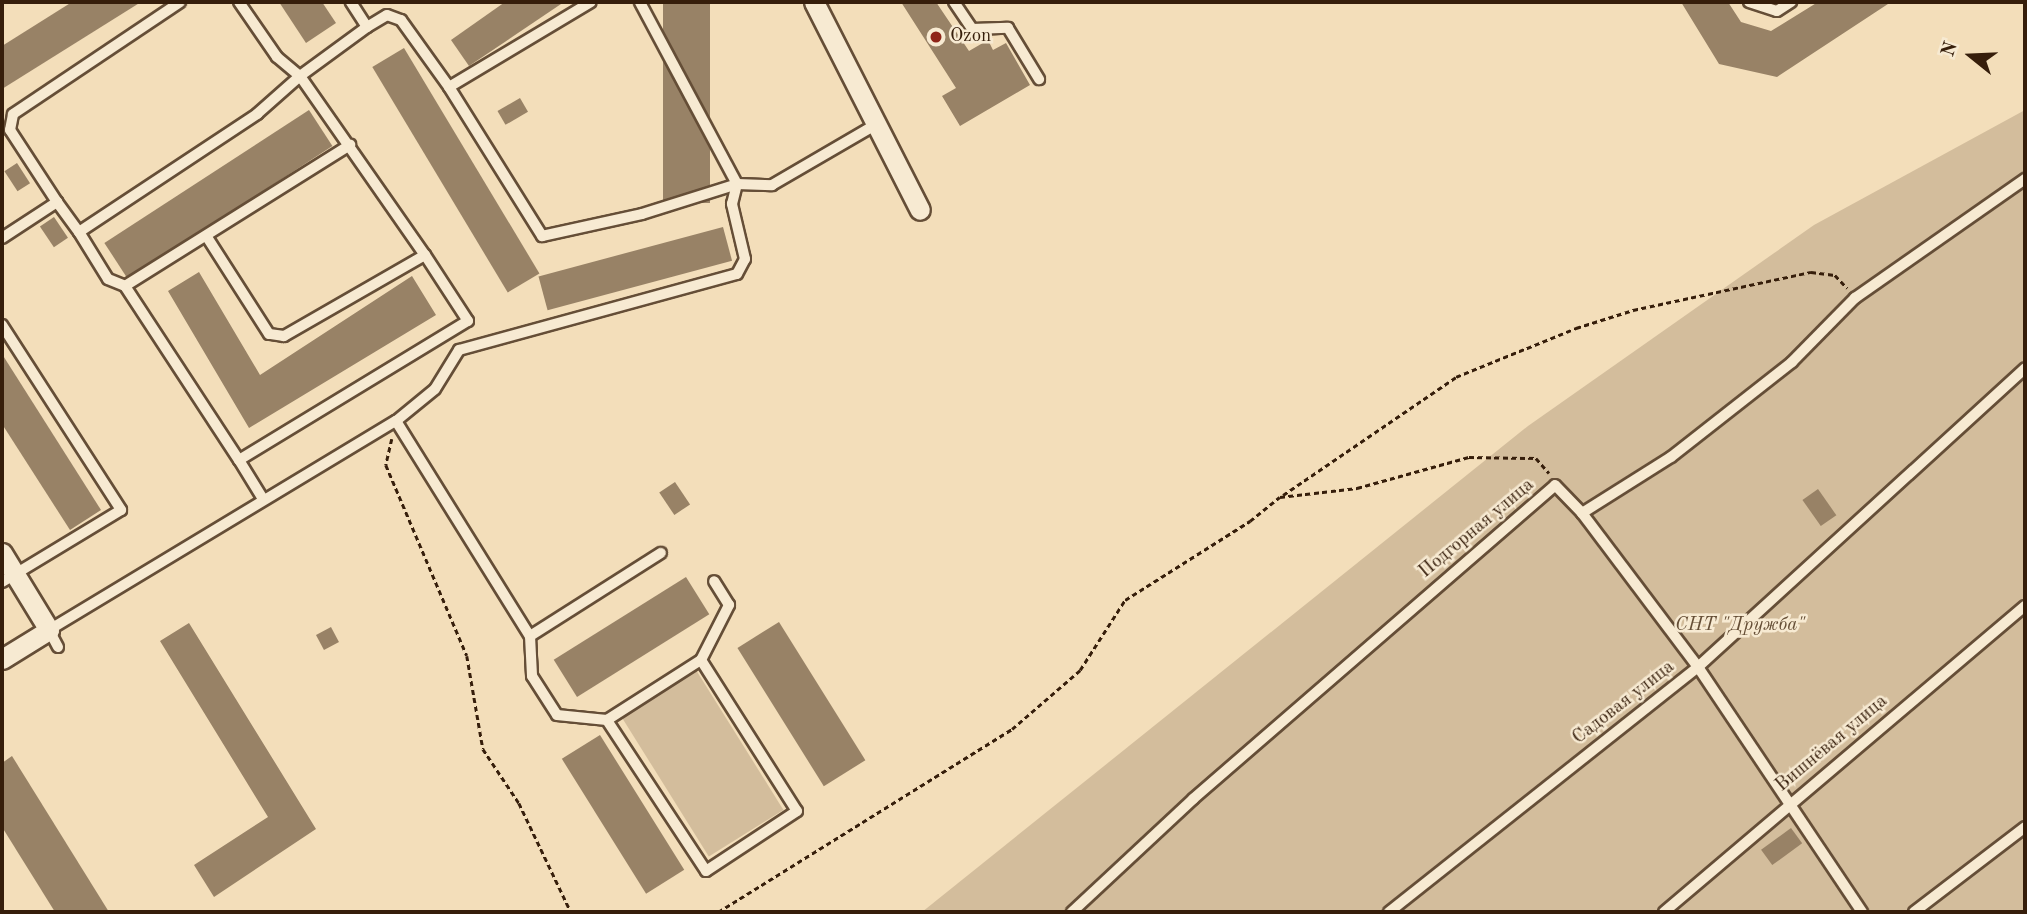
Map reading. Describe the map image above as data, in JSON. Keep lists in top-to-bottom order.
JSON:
{
  "streets": {
    "lane": ["Подгорная улица", "Садовая улица", "Вишнёвая улица"]
  },
  "crossings": [
    ["Подгорная улица", "Садовая улица"],
    ["Подгорная улица", "Вишнёвая улица"]
  ],
  "parks": ["СНТ \"Дружба\""],
  "places": ["Ozon"],
  "north": "left"
}
